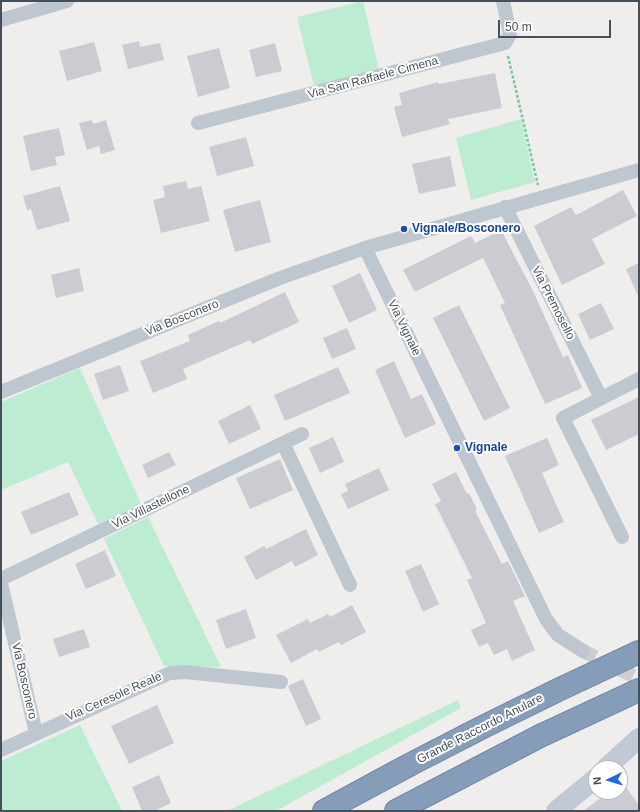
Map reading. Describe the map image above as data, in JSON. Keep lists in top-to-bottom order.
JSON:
{
  "streets": {
    "highway": ["Grande Raccordo Anulare"],
    "street": [
      "Via San Raffaele Cimena",
      "Via Premosello",
      "Via Bosconero",
      "Via Vignale",
      "Via Villastellone",
      "Via Ceresole Reale"
    ]
  },
  "crossings": [
    ["Via Bosconero", "Via Vignale"],
    ["Via Bosconero", "Via Ceresole Reale"]
  ],
  "places": ["Vignale/Bosconero", "Vignale"],
  "scale_bar": "50 m",
  "north": "left"
}
